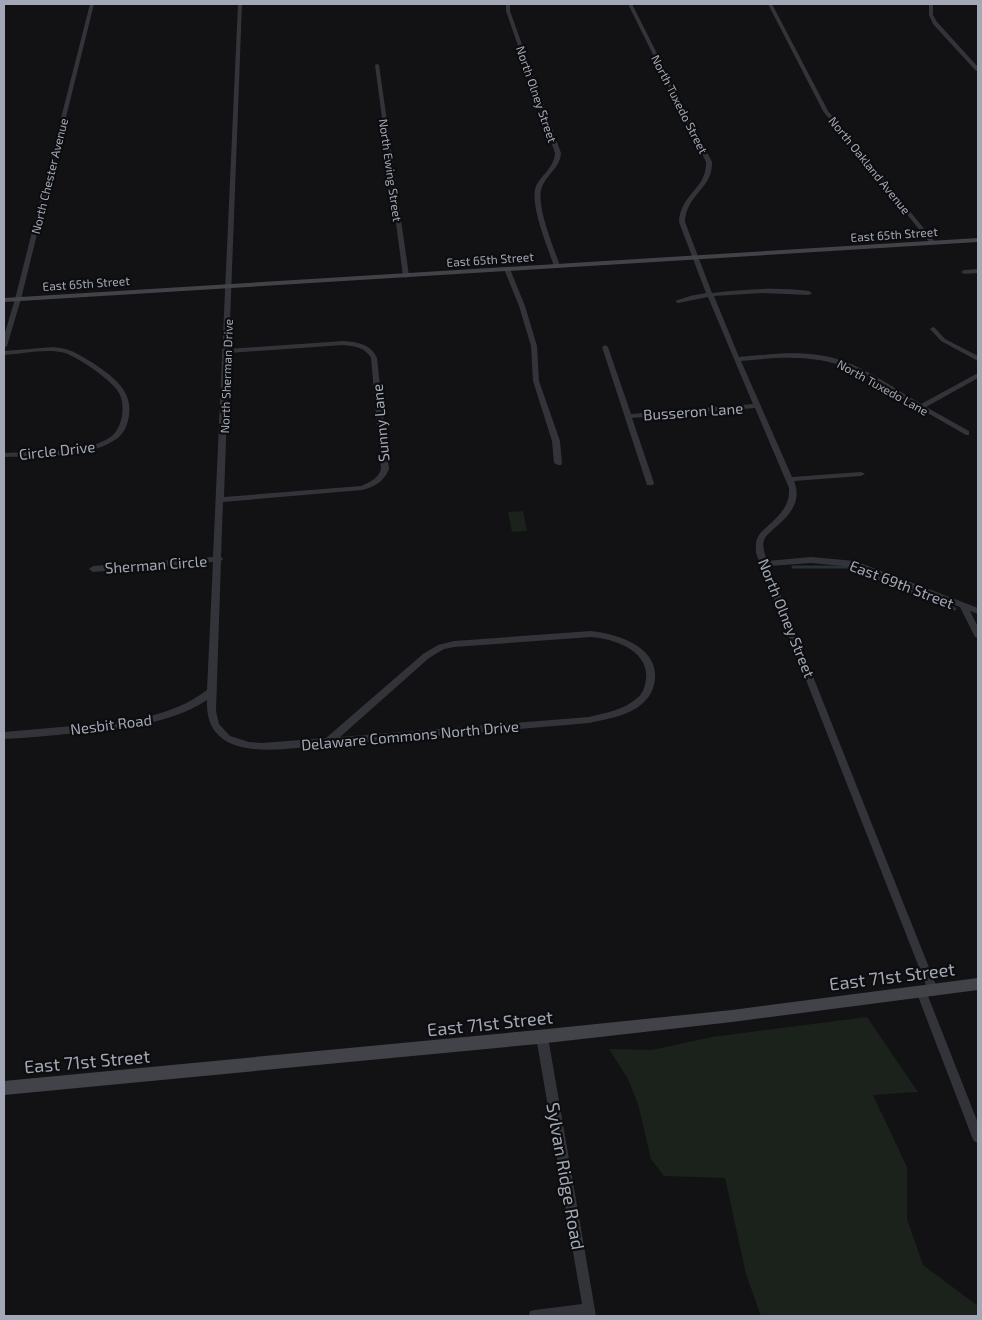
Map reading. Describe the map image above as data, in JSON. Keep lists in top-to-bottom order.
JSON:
{
  "streets": {
    "street": [
      "North Olney Street",
      "North Tuxedo Street",
      "North Oakland Avenue",
      "North Ewing Street",
      "North Chester Avenue",
      "East 65th Street",
      "North Sherman Drive",
      "North Tuxedo Lane",
      "Busseron Lane",
      "Sunny Lane",
      "Circle Drive",
      "Sherman Circle",
      "East 69th Street",
      "Nesbit Road",
      "Delaware Commons North Drive",
      "East 71st Street",
      "Sylvan Ridge Road"
    ]
  },
  "crossings": [
    ["North Olney Street", "North Tuxedo Street"],
    ["North Olney Street", "East 65th Street"],
    ["North Olney Street", "North Tuxedo Lane"],
    ["North Olney Street", "Busseron Lane"],
    ["North Olney Street", "East 69th Street"],
    ["North Olney Street", "East 71st Street"],
    ["North Tuxedo Street", "East 65th Street"],
    ["North Oakland Avenue", "East 65th Street"],
    ["North Ewing Street", "East 65th Street"],
    ["North Chester Avenue", "East 65th Street"],
    ["East 65th Street", "North Sherman Drive"],
    ["North Sherman Drive", "Sunny Lane"],
    ["North Sherman Drive", "Sherman Circle"],
    ["North Sherman Drive", "Nesbit Road"],
    ["North Sherman Drive", "Delaware Commons North Drive"],
    ["East 71st Street", "Sylvan Ridge Road"]
  ]
}
